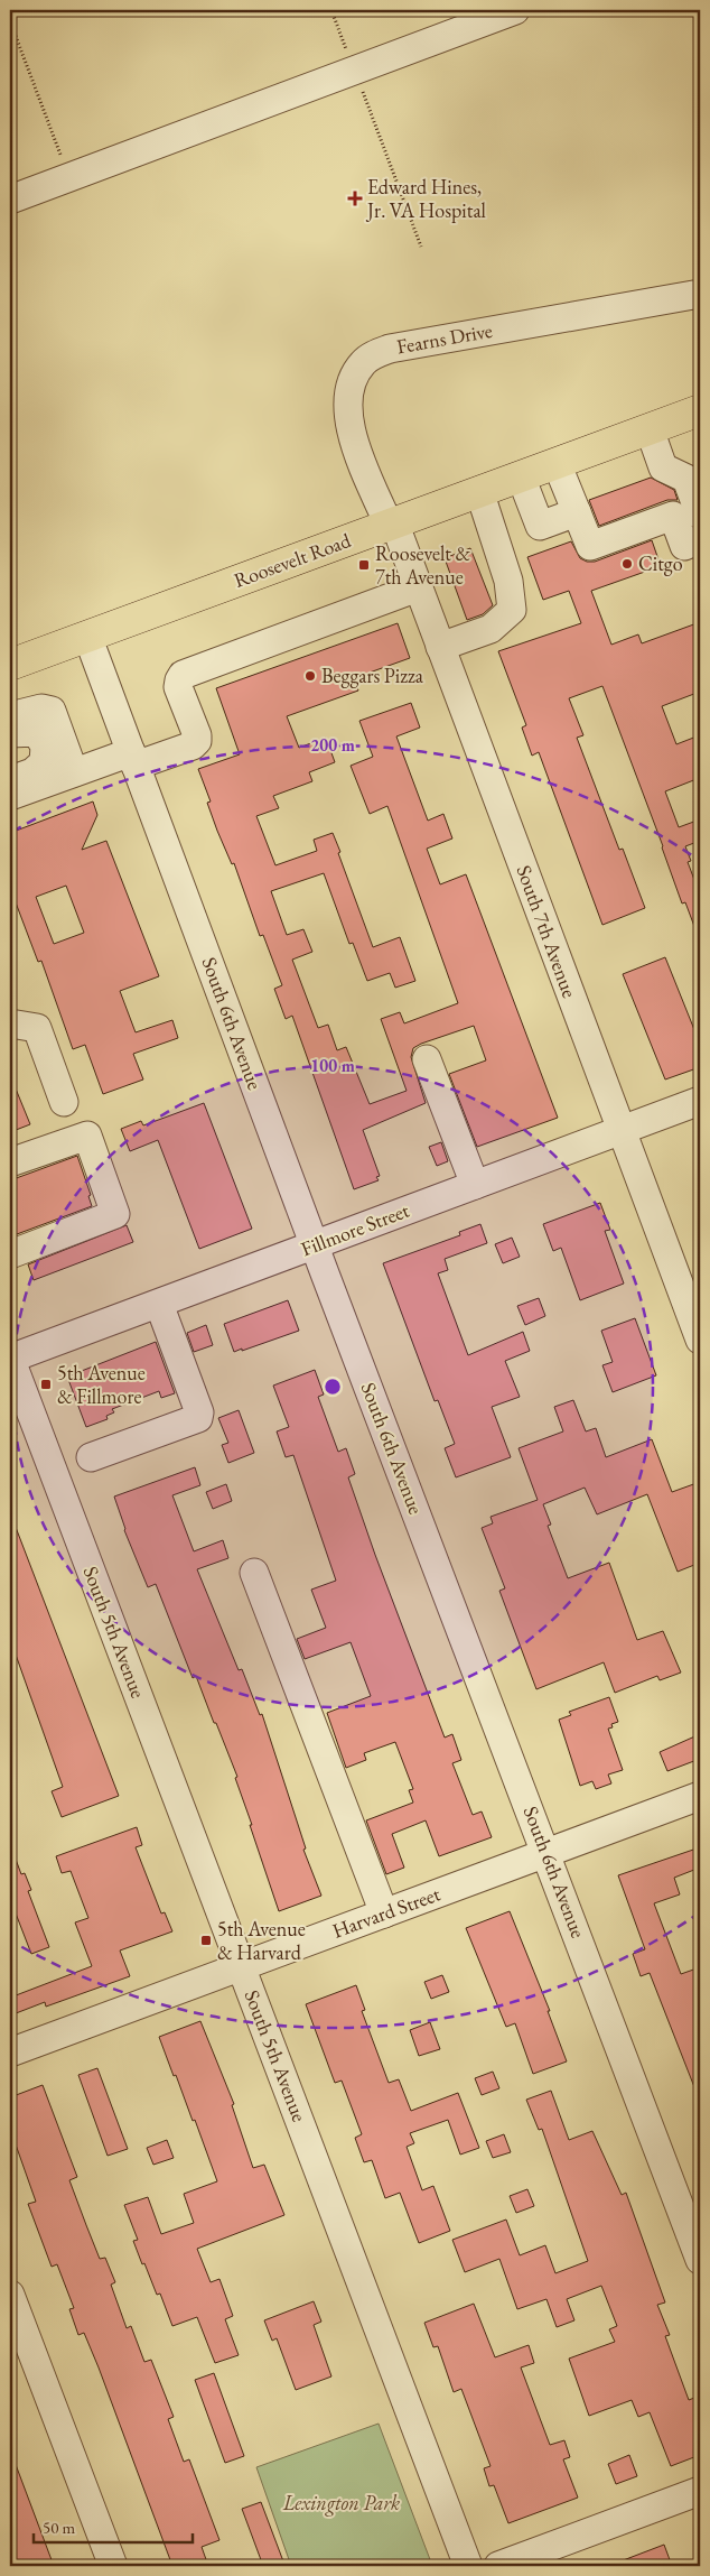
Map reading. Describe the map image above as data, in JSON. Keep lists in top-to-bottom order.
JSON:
{
  "streets": {
    "main road": ["Roosevelt Road"],
    "street": [
      "Fearns Drive",
      "South 7th Avenue",
      "South 6th Avenue",
      "Fillmore Street",
      "South 5th Avenue",
      "Harvard Street"
    ]
  },
  "crossings": [
    ["Fearns Drive", "Roosevelt Road"],
    ["Fearns Drive", "South 7th Avenue"],
    ["Roosevelt Road", "South 7th Avenue"],
    ["Roosevelt Road", "South 6th Avenue"],
    ["South 7th Avenue", "Fillmore Street"],
    ["South 6th Avenue", "Fillmore Street"],
    ["South 6th Avenue", "Harvard Street"],
    ["Fillmore Street", "South 5th Avenue"],
    ["South 5th Avenue", "Harvard Street"]
  ],
  "parks": ["Lexington Park"],
  "places": {
    "health": ["Edward Hines, Jr. VA Hospital"],
    "other": ["Citgo", "Beggars Pizza"],
    "transit": ["Roosevelt & 7th Avenue", "5th Avenue & Fillmore", "5th Avenue & Harvard"]
  },
  "scale_bar": "50 m",
  "rings": ["200 m", "100 m"]
}
